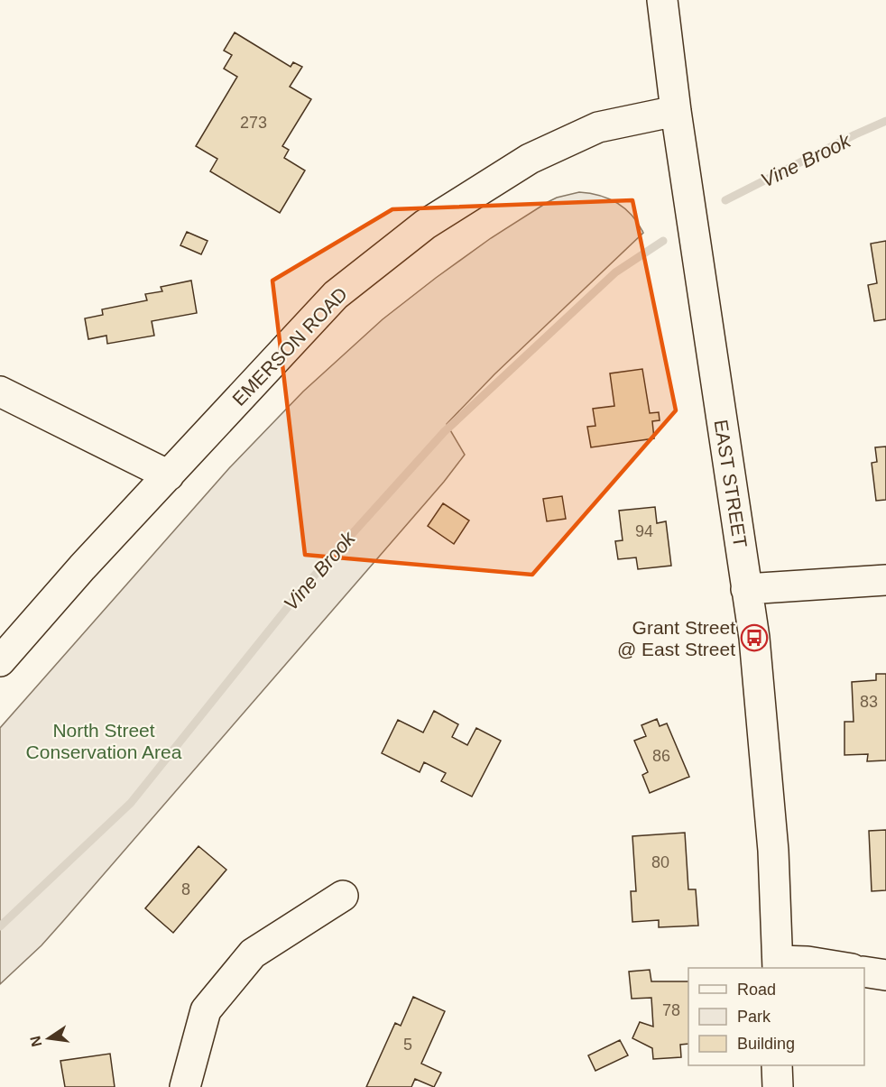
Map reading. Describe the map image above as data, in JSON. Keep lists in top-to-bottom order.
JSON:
{
  "streets": {
    "street": ["EMERSON ROAD", "EAST STREET"]
  },
  "crossings": [
    ["EMERSON ROAD", "EAST STREET"]
  ],
  "water": ["Vine Brook"],
  "parks": ["North Street Conservation Area"],
  "places": {
    "bus stop": ["Grant Street @ East Street"]
  },
  "house_numbers": [
    "273",
    "94",
    "83",
    "86",
    "80",
    "8",
    "78",
    "5"
  ],
  "legend": ["Road", "Park", "Building"],
  "north": "left"
}
